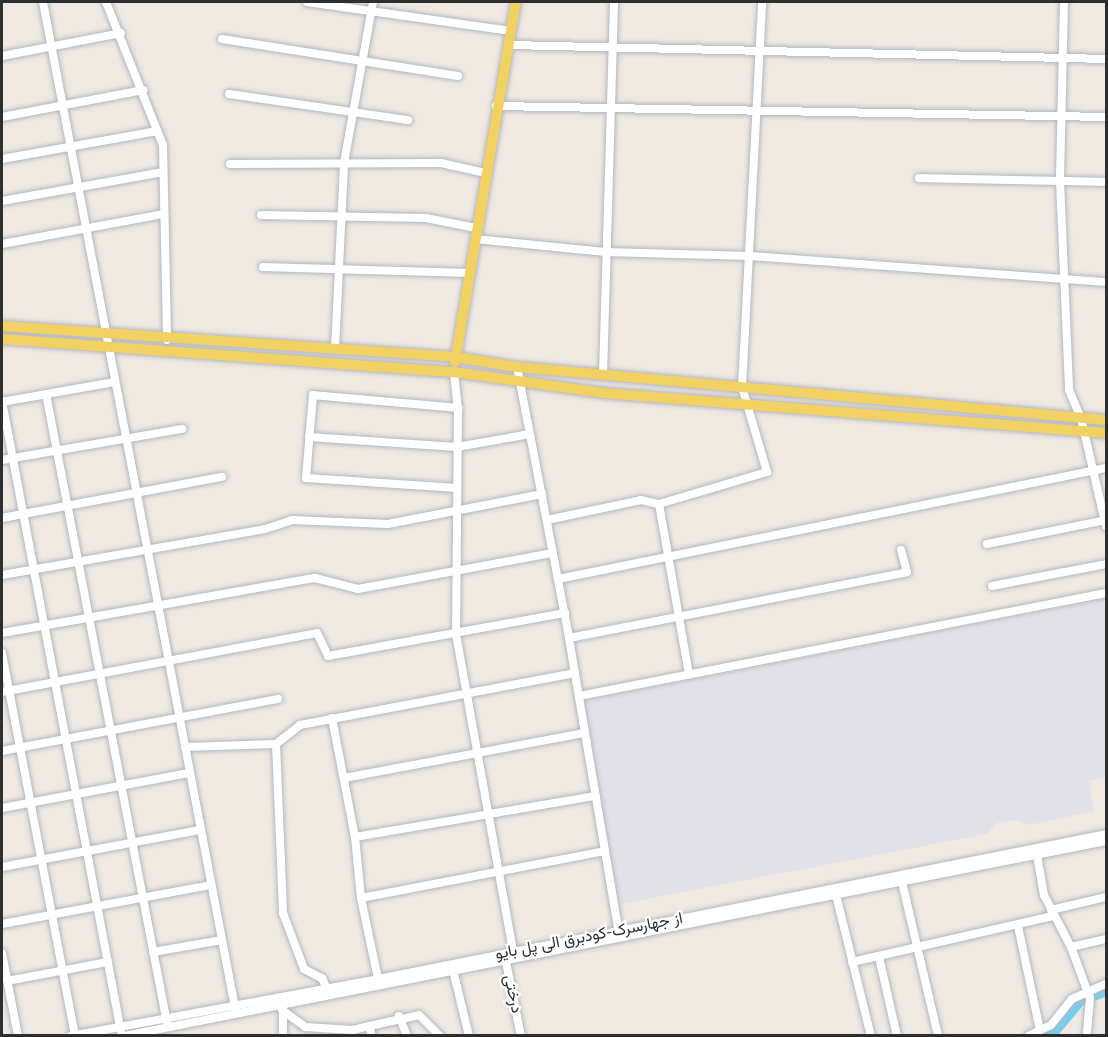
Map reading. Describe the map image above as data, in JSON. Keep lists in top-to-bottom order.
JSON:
{
  "streets": {
    "street": ["از جهارسرک-کودبرق الی پل بایو", "درختی"]
  },
  "crossings": [
    ["از جهارسرک-کودبرق الی پل بایو", "درختی"]
  ]
}
